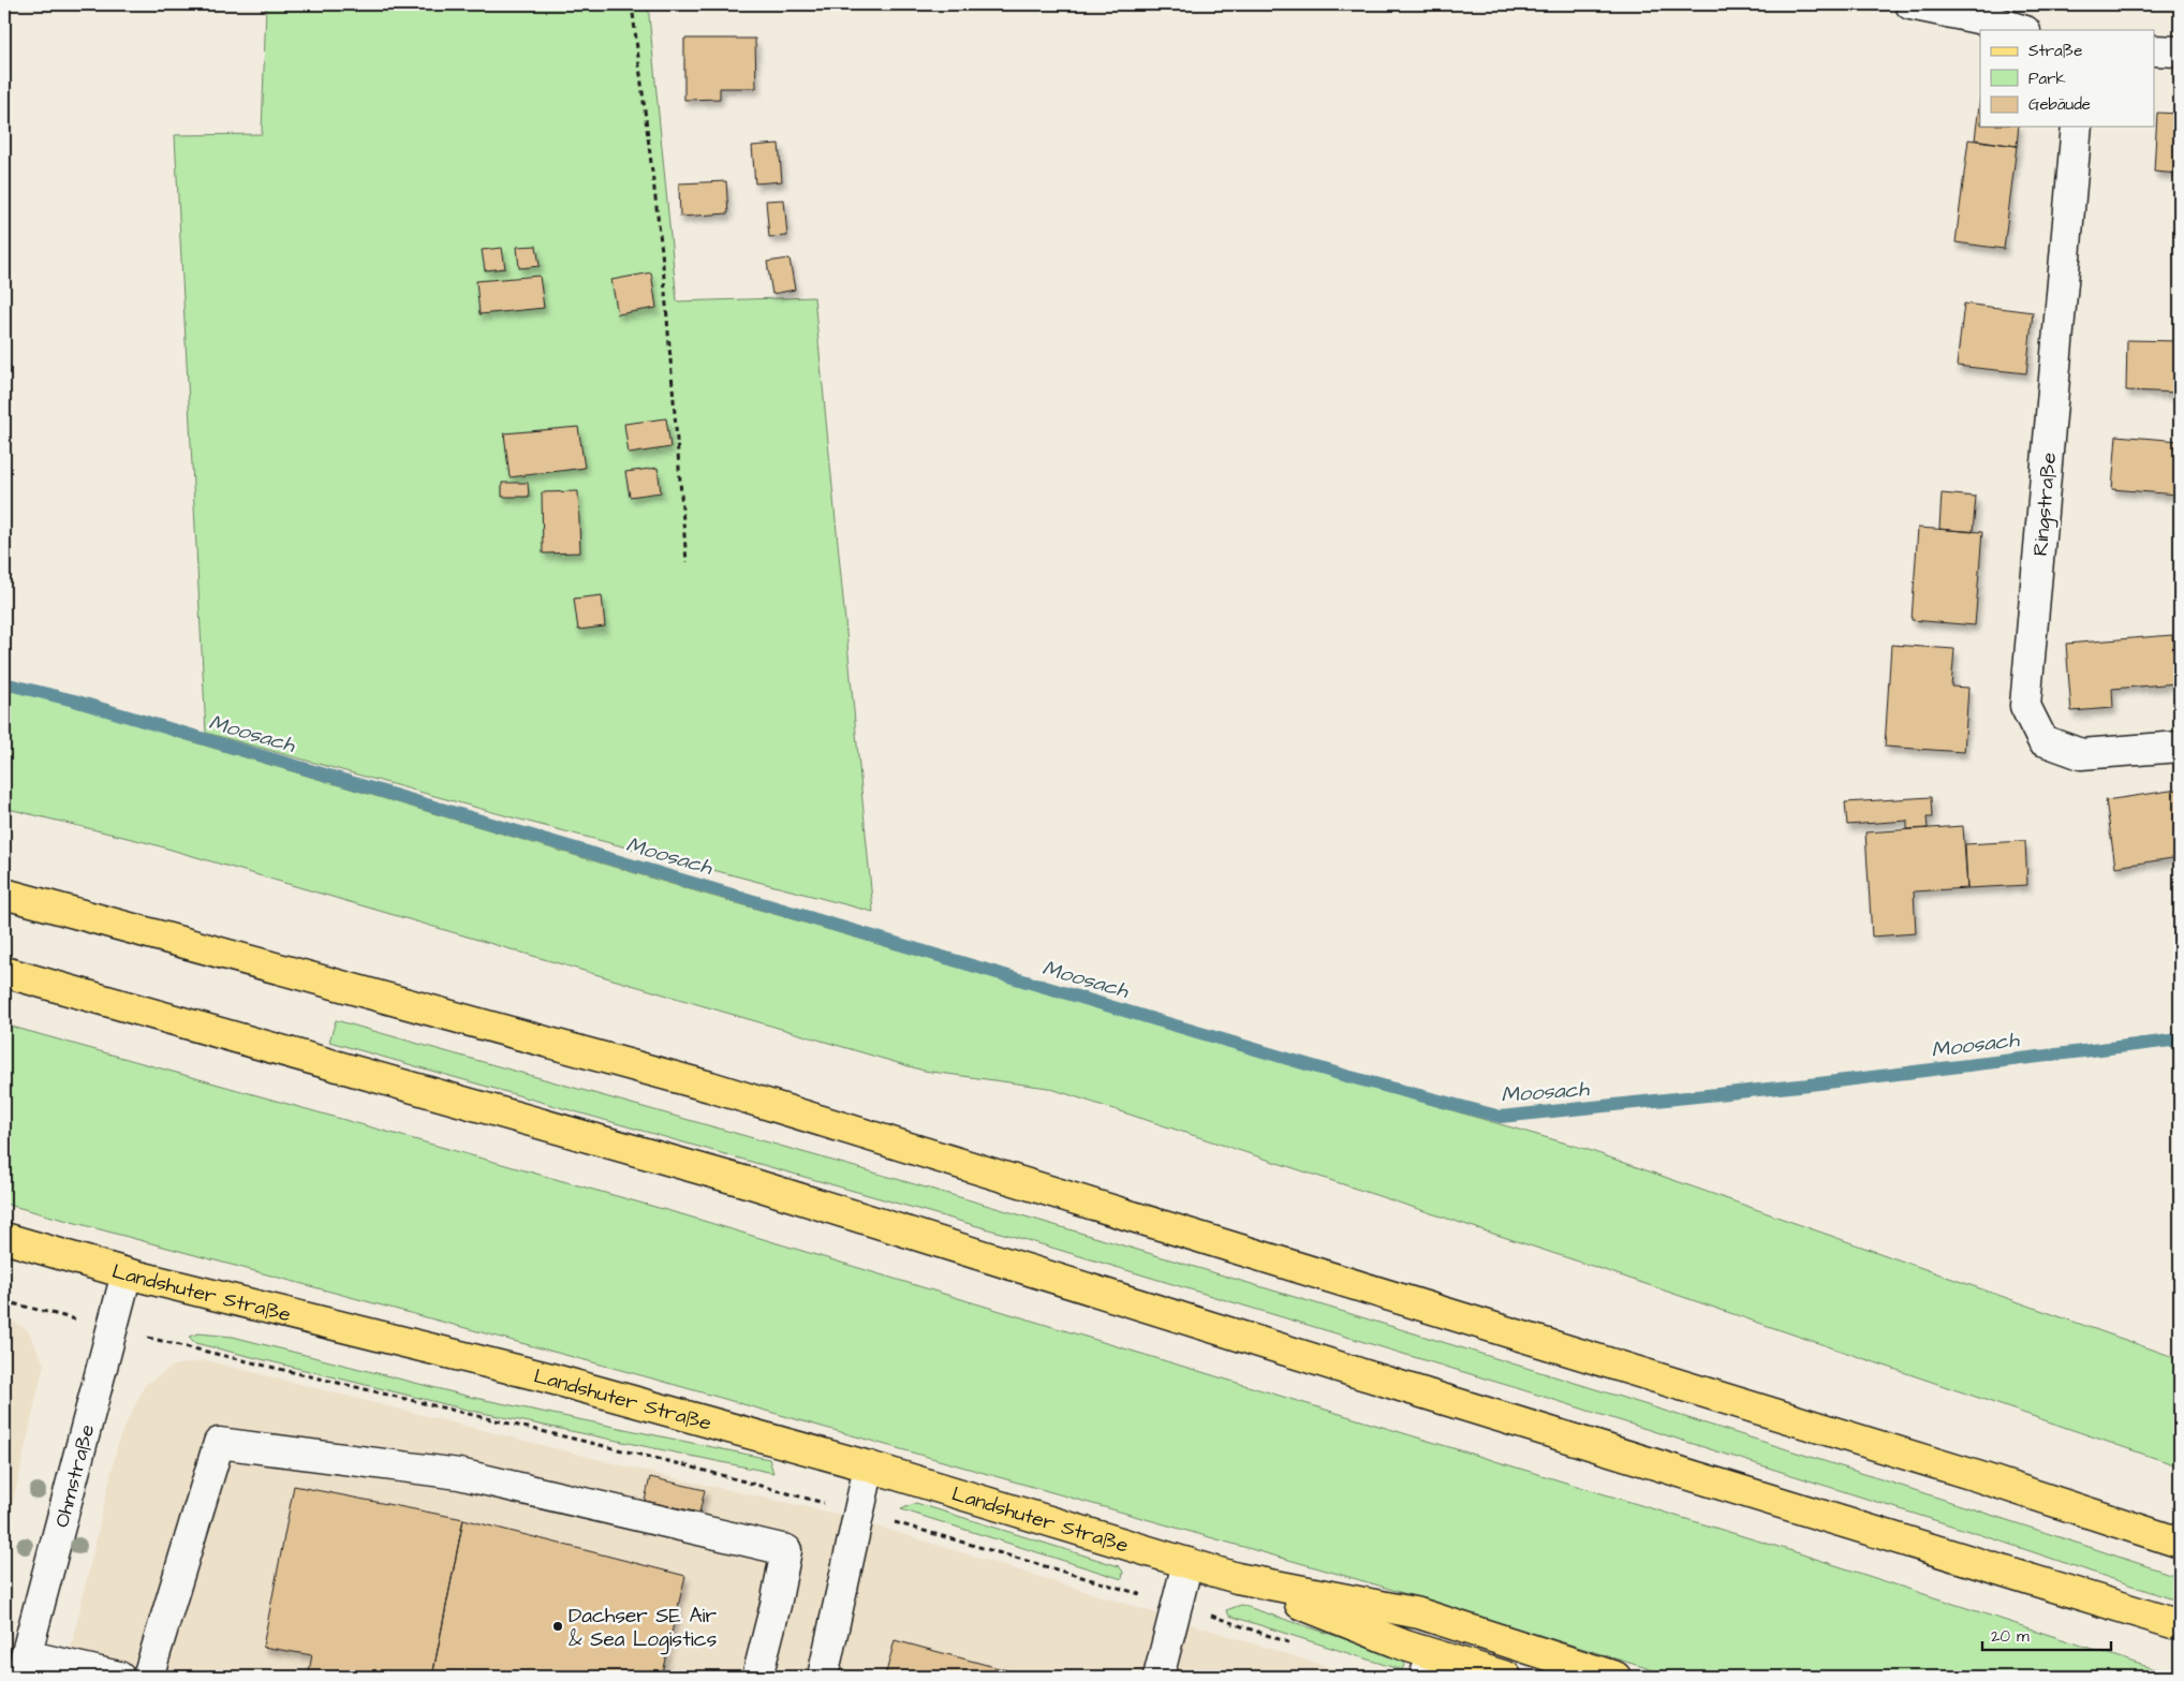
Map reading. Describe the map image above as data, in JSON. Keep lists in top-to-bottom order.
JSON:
{
  "streets": {
    "main road": ["Landshuter Straße"],
    "street": ["Ringstraße", "Ohmstraße"]
  },
  "crossings": [
    ["Landshuter Straße", "Ohmstraße"]
  ],
  "water": ["Moosach"],
  "places": ["Dachser SE Air & Sea Logistics"],
  "legend": ["Straße", "Park", "Gebäude"],
  "scale_bar": "20 m"
}
